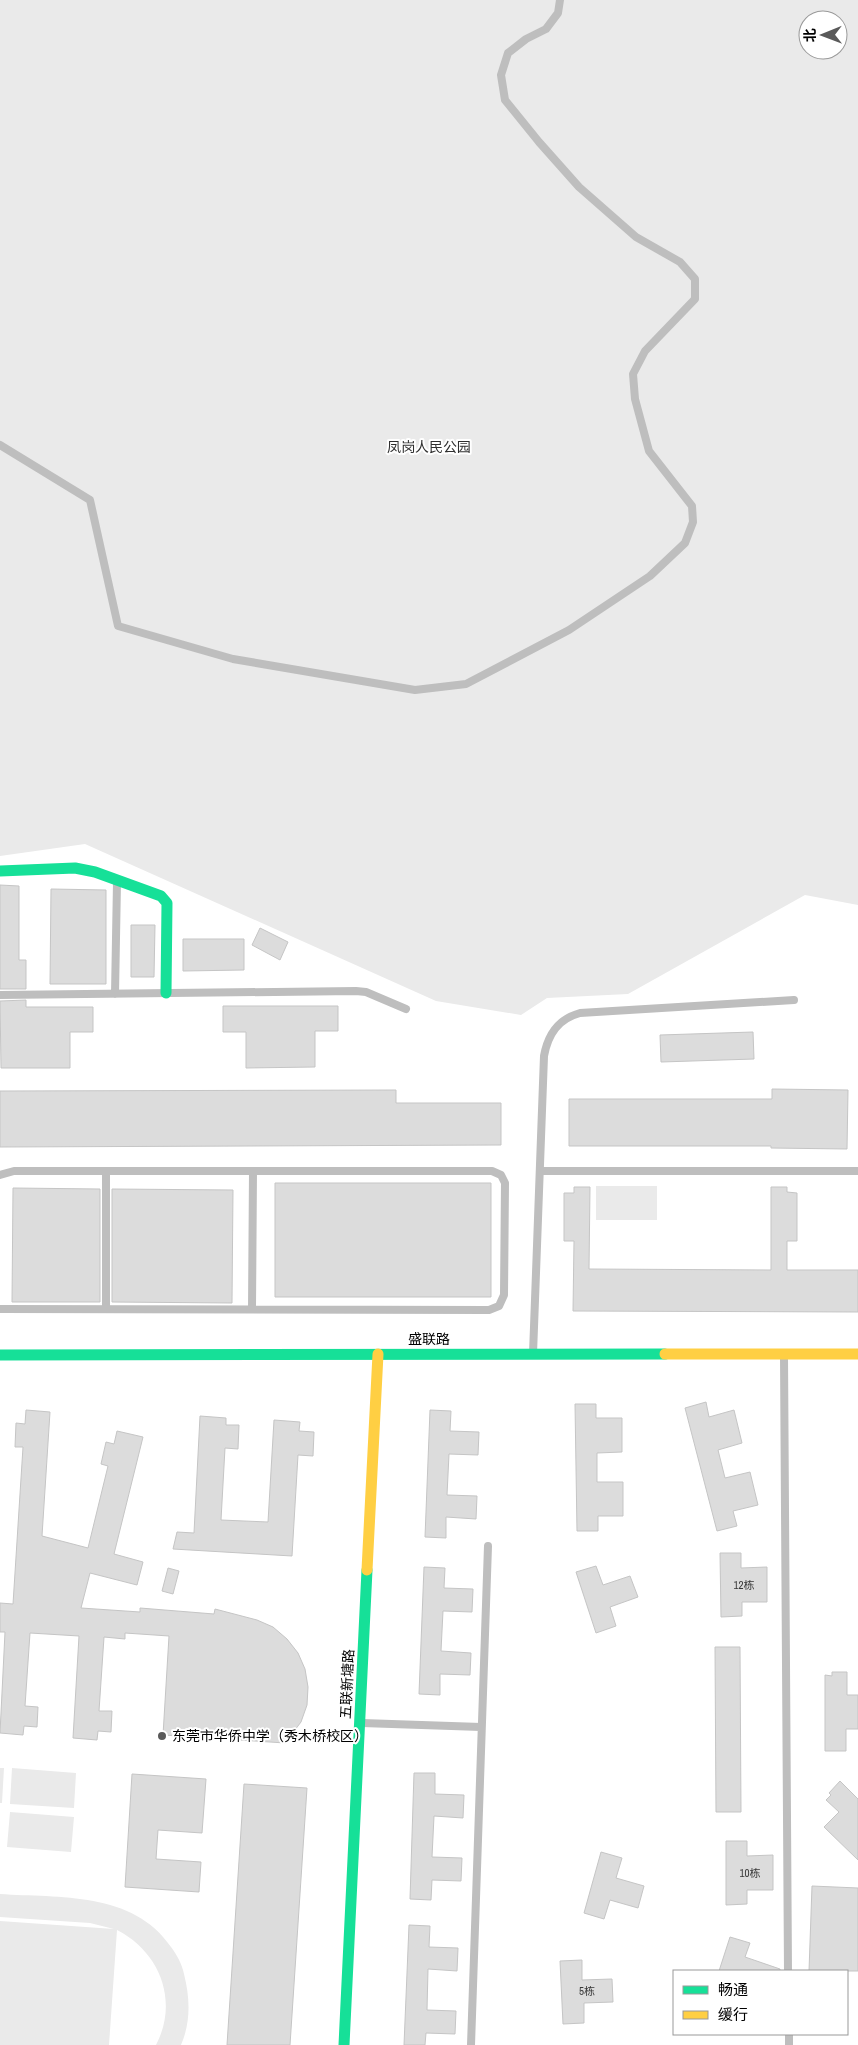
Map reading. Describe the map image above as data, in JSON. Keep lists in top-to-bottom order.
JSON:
{
  "streets": {
    "street": ["盛联路", "五联新塘路"]
  },
  "crossings": [
    ["盛联路", "五联新塘路"]
  ],
  "parks": ["凤岗人民公园"],
  "places": ["东莞市华侨中学（秀木桥校区）"],
  "house_numbers": ["12栋", "10栋", "5栋"],
  "legend": ["畅通", "缓行"],
  "north": "left"
}
